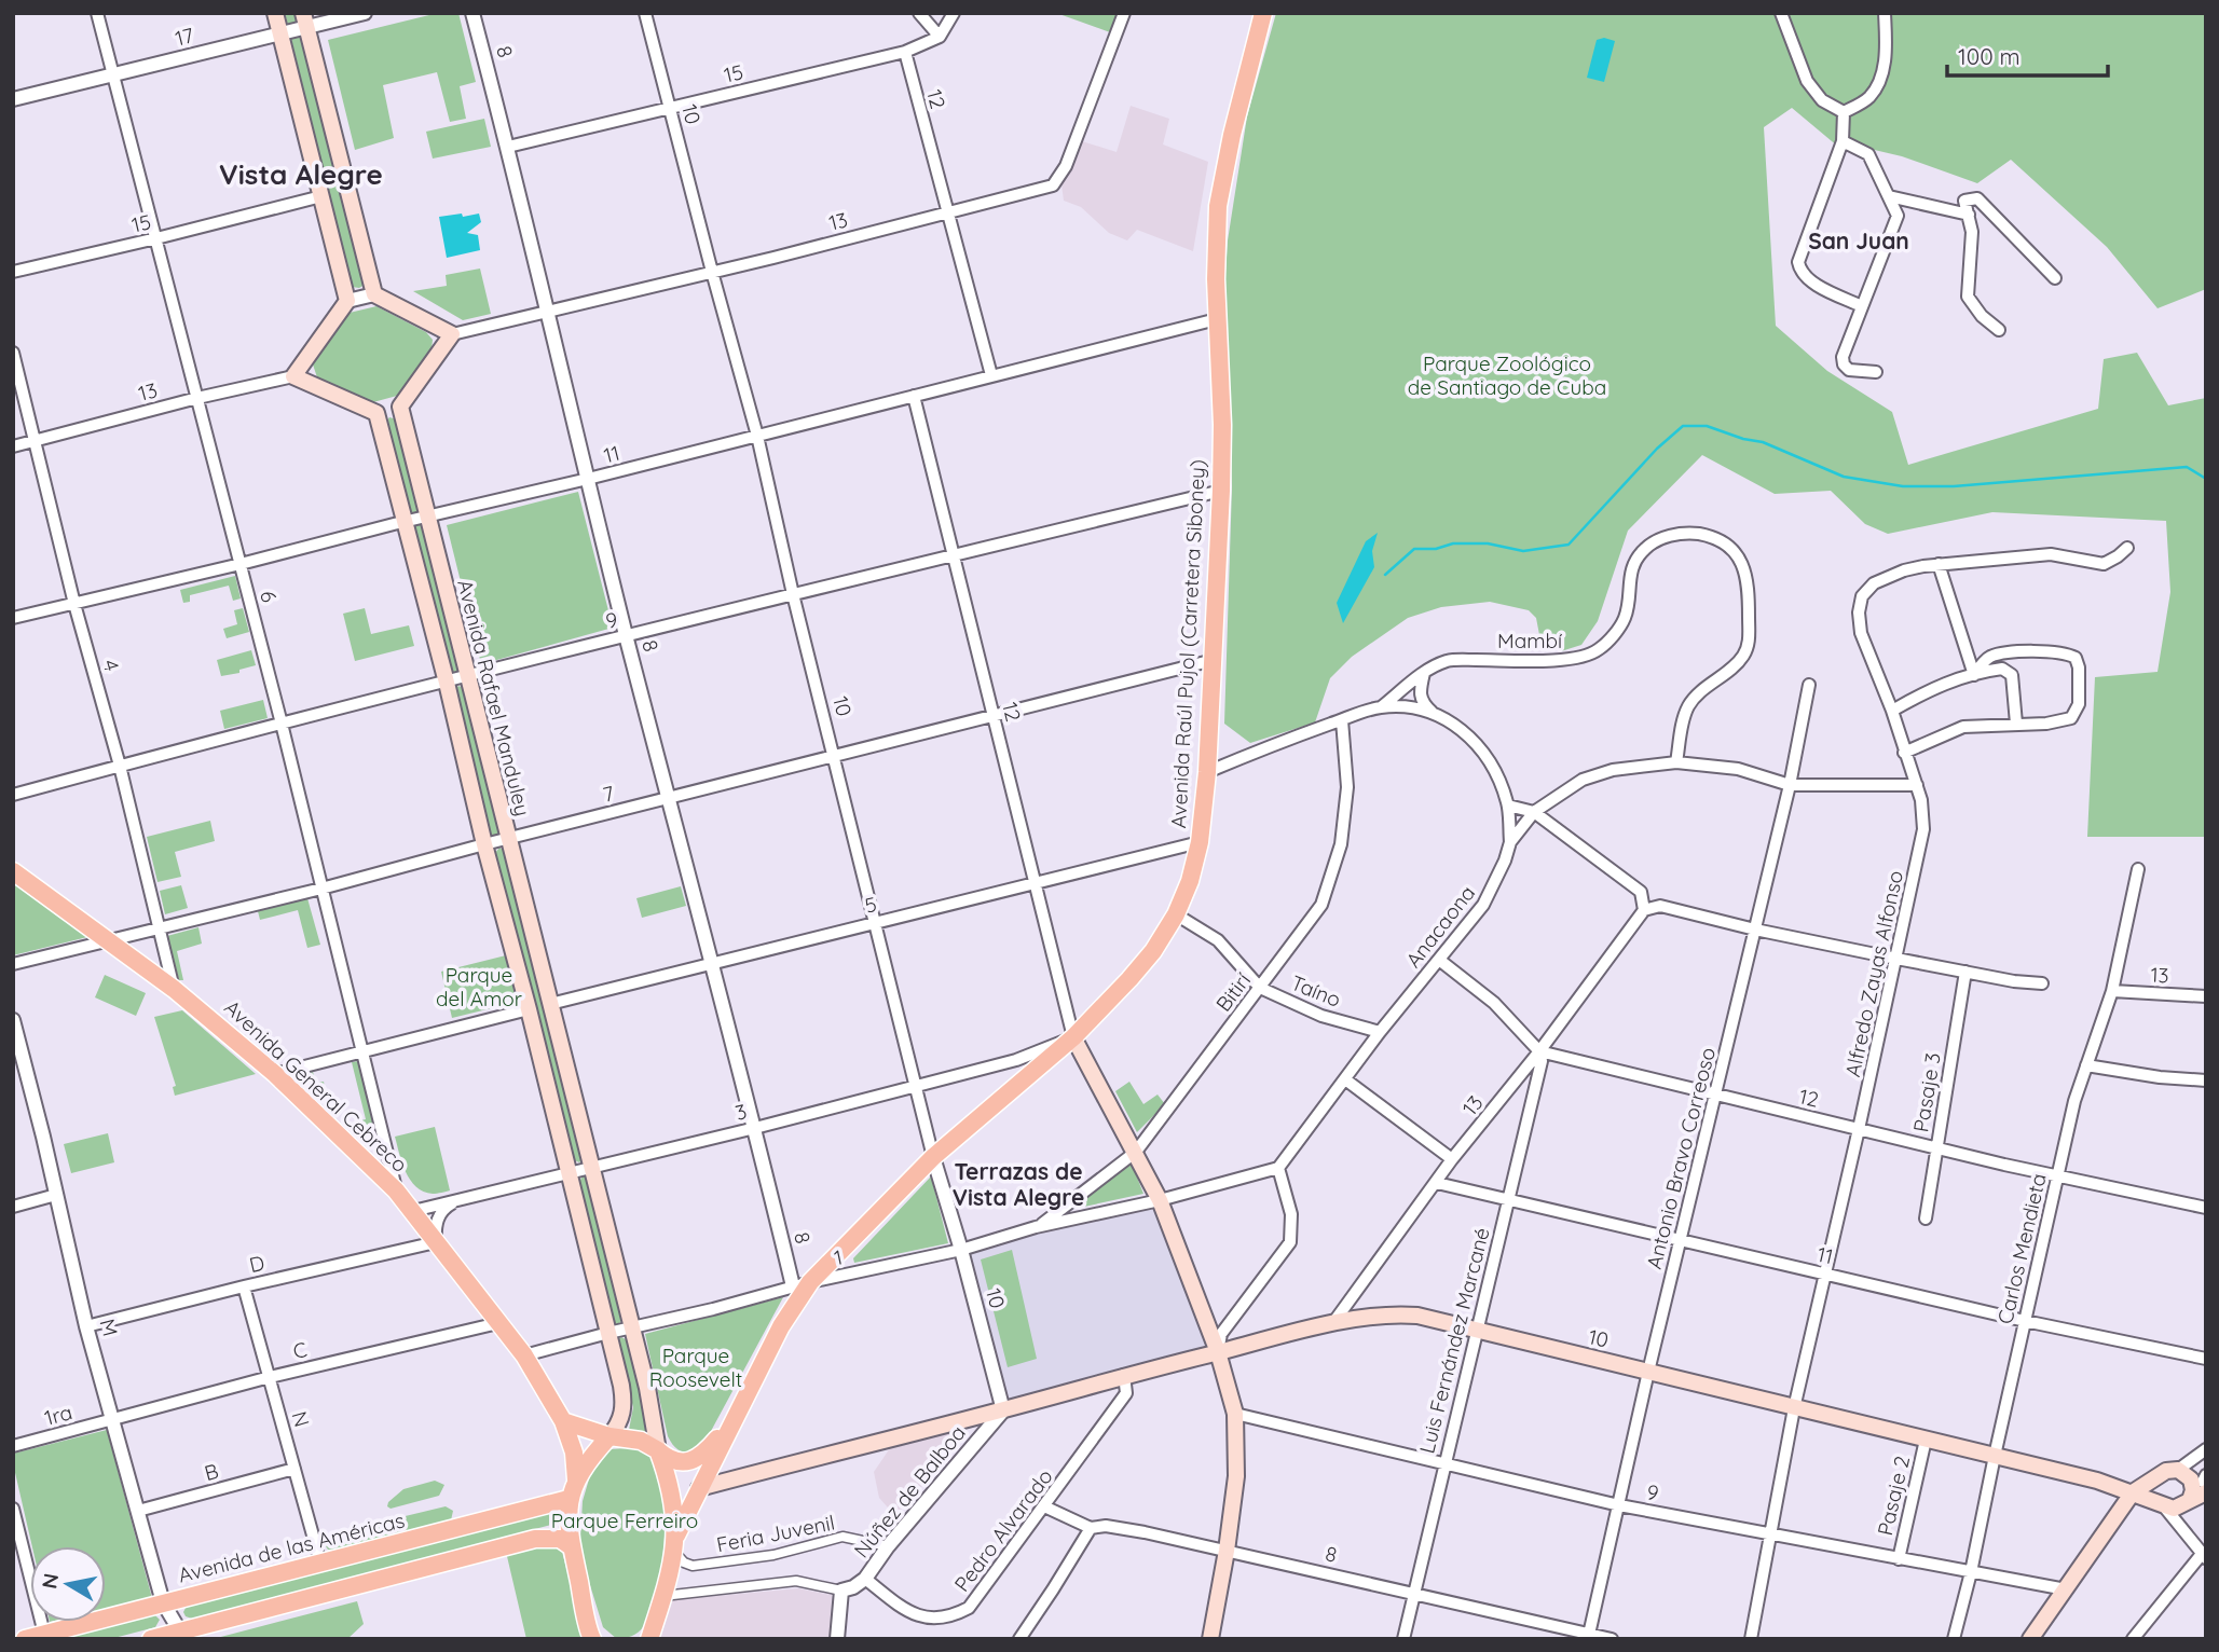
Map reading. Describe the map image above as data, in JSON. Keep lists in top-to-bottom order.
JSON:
{
  "streets": {
    "main road": [
      "10",
      "Avenida Raúl Pujol (Carretera Siboney)",
      "Avenida Rafael Manduley",
      "Avenida General Cebreco",
      "Avenida de las Américas"
    ],
    "street": [
      "17",
      "8",
      "15",
      "12",
      "13",
      "11",
      "6",
      "9",
      "Mambí",
      "4",
      "7",
      "5",
      "Anacaona",
      "Alfredo Zayas Alfonso",
      "Taíno",
      "Bitirí",
      "Pasaje 3",
      "3",
      "Antonio Bravo Correoso",
      "Carlos Mendieta",
      "1",
      "D",
      "M",
      "Luis Fernández Marcané",
      "C",
      "1ra",
      "N",
      "B",
      "Núñez de Balboa",
      "Pasaje 2",
      "Pedro Alvarado",
      "Feria Juvenil"
    ]
  },
  "crossings": [
    ["17", "6"],
    ["8", "15"],
    ["8", "13"],
    ["8", "11"],
    ["8", "9"],
    ["8", "7"],
    ["8", "5"],
    ["8", "3"],
    ["8", "Antonio Bravo Correoso"],
    ["8", "1"],
    ["8", "Luis Fernández Marcané"],
    ["8", "Pedro Alvarado"],
    ["15", "12"],
    ["15", "10"],
    ["15", "6"],
    ["12", "13"],
    ["12", "11"],
    ["12", "9"],
    ["12", "Avenida Raúl Pujol (Carretera Siboney)"],
    ["12", "7"],
    ["12", "5"],
    ["12", "Alfredo Zayas Alfonso"],
    ["12", "Pasaje 3"],
    ["12", "3"],
    ["12", "Antonio Bravo Correoso"],
    ["12", "Carlos Mendieta"],
    ["12", "Luis Fernández Marcané"],
    ["10", "13"],
    ["10", "11"],
    ["10", "9"],
    ["10", "Avenida Raúl Pujol (Carretera Siboney)"],
    ["10", "7"],
    ["10", "5"],
    ["10", "Alfredo Zayas Alfonso"],
    ["10", "3"],
    ["10", "Antonio Bravo Correoso"],
    ["10", "Carlos Mendieta"],
    ["10", "1"],
    ["10", "Luis Fernández Marcané"],
    ["10", "Núñez de Balboa"],
    ["10", "Pasaje 2"],
    ["10", "Pedro Alvarado"],
    ["13", "11"],
    ["13", "6"],
    ["13", "4"],
    ["13", "Carlos Mendieta"],
    ["13", "Luis Fernández Marcané"],
    ["11", "6"],
    ["11", "Avenida Raúl Pujol (Carretera Siboney)"],
    ["11", "4"],
    ["11", "Avenida Rafael Manduley"],
    ["11", "Alfredo Zayas Alfonso"],
    ["11", "Antonio Bravo Correoso"],
    ["11", "Carlos Mendieta"],
    ["11", "Luis Fernández Marcané"],
    ["6", "9"],
    ["6", "7"],
    ["6", "Avenida General Cebreco"],
    ["9", "Avenida Raúl Pujol (Carretera Siboney)"],
    ["9", "4"],
    ["9", "Avenida Rafael Manduley"],
    ["9", "Alfredo Zayas Alfonso"],
    ["9", "Antonio Bravo Correoso"],
    ["9", "Carlos Mendieta"],
    ["9", "Luis Fernández Marcané"],
    ["9", "Pasaje 2"],
    ["Mambí", "Anacaona"],
    ["Avenida Raúl Pujol (Carretera Siboney)", "Avenida Rafael Manduley"],
    ["Avenida Raúl Pujol (Carretera Siboney)", "7"],
    ["Avenida Raúl Pujol (Carretera Siboney)", "5"],
    ["Avenida Raúl Pujol (Carretera Siboney)", "Taíno"],
    ["Avenida Raúl Pujol (Carretera Siboney)", "3"],
    ["Avenida Raúl Pujol (Carretera Siboney)", "1"],
    ["Avenida Raúl Pujol (Carretera Siboney)", "Feria Juvenil"],
    ["4", "7"],
    ["4", "Avenida General Cebreco"],
    ["Avenida Rafael Manduley", "7"],
    ["Avenida Rafael Manduley", "5"],
    ["Avenida Rafael Manduley", "3"],
    ["Avenida Rafael Manduley", "1"],
    ["7", "Avenida General Cebreco"],
    ["Anacaona", "Alfredo Zayas Alfonso"],
    ["Anacaona", "Taíno"],
    ["Anacaona", "Antonio Bravo Correoso"],
    ["Taíno", "Bitirí"],
    ["Bitirí", "1"],
    ["Avenida General Cebreco", "3"],
    ["Avenida General Cebreco", "1"],
    ["Avenida General Cebreco", "D"],
    ["Avenida General Cebreco", "C"],
    ["D", "M"],
    ["D", "N"],
    ["M", "C"],
    ["M", "1ra"],
    ["M", "B"],
    ["M", "Avenida de las Américas"],
    ["C", "1ra"],
    ["C", "N"],
    ["N", "B"],
    ["N", "Avenida de las Américas"],
    ["Núñez de Balboa", "Pedro Alvarado"],
    ["Núñez de Balboa", "Feria Juvenil"]
  ],
  "districts": ["Vista Alegre", "San Juan", "Terrazas de Vista Alegre"],
  "parks": [
    "Parque Zoológico de Santiago de Cuba",
    "Parque del Amor",
    "Parque Roosevelt",
    "Parque Ferreiro"
  ],
  "scale_bar": "100 m",
  "north": "left"
}
